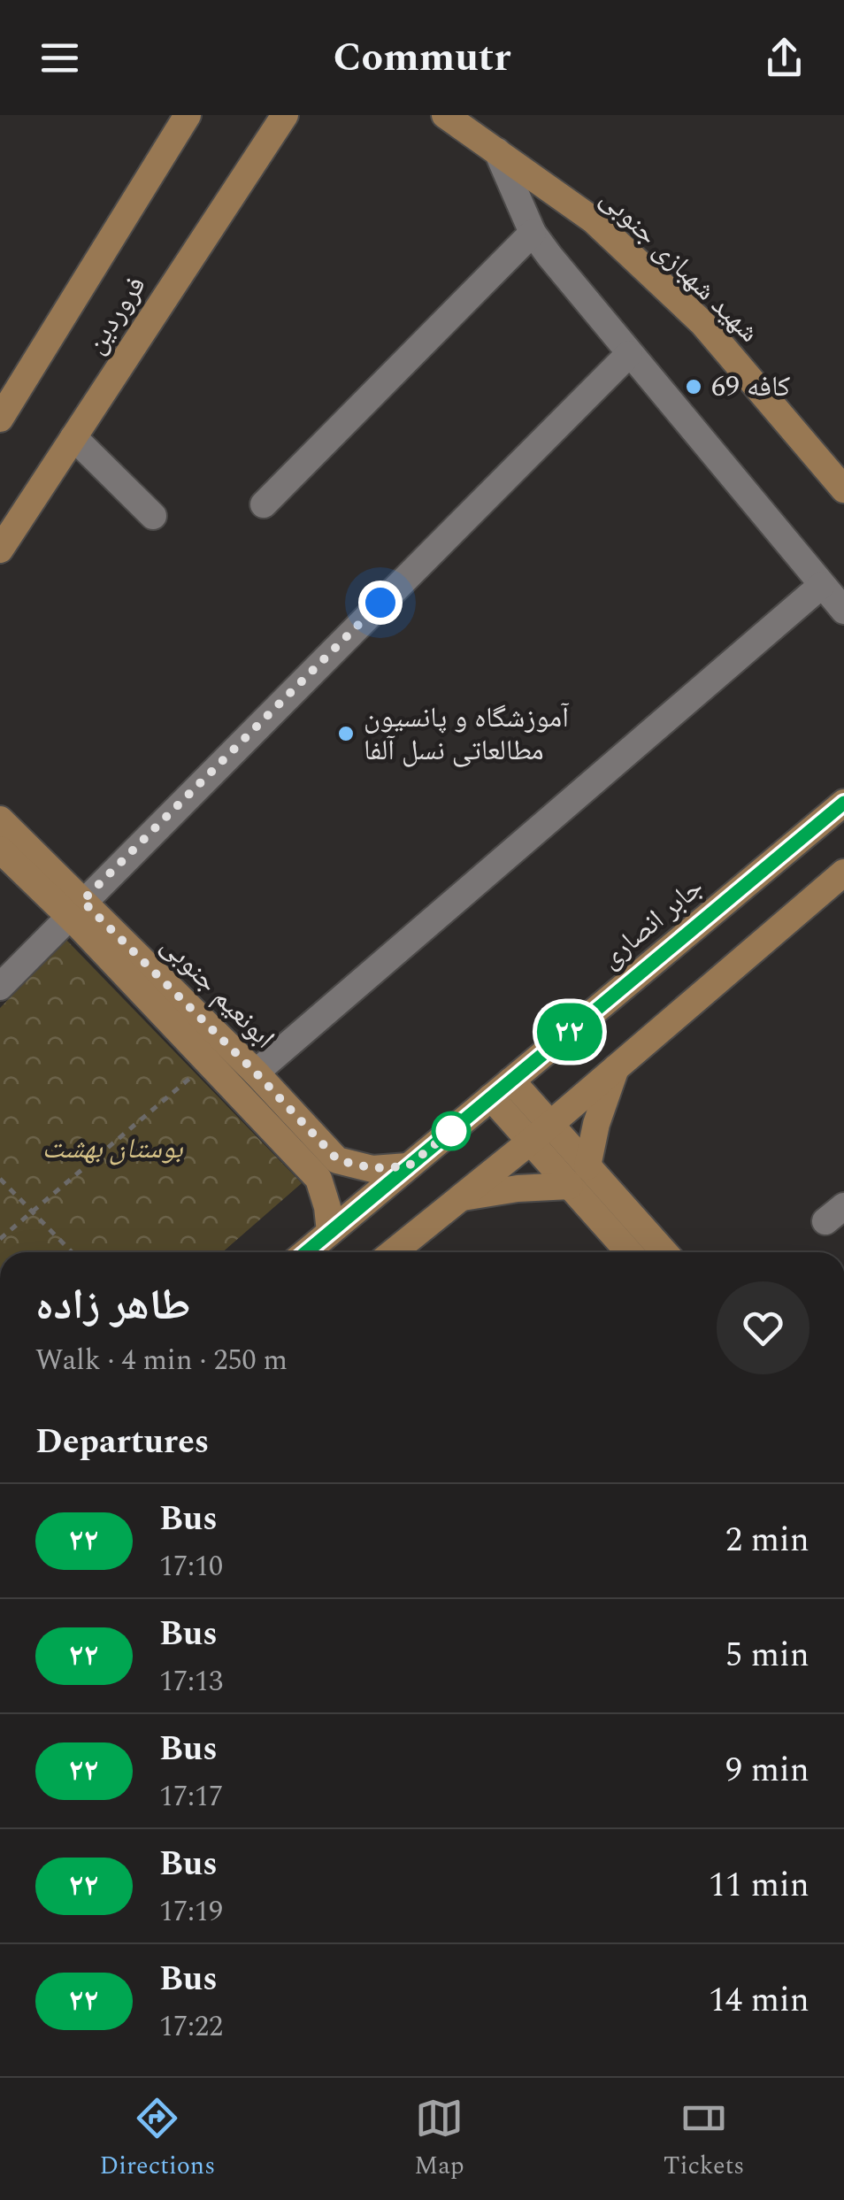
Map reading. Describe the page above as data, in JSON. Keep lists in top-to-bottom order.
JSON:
{
  "streets": {
    "main road": [
      "شهید شهبازی جنوبی",
      "فروردین",
      "جابر انصاری",
      "ابونعیم جنوبی"
    ]
  },
  "crossings": [
    ["جابر انصاری", "ابونعیم جنوبی"]
  ],
  "parks": ["بوستان بهشت"],
  "places": ["کافه 69", "آموزشگاه و پانسیون مطالعاتی نسل آلفا"],
  "lines": ["bus line ۲۲"],
  "page": {
    "header": "Commutr",
    "on_map": "۲۲",
    "heading": [
      ["طاهر زاده", "Walk · 4 min · 250 m"],
      "Departures"
    ],
    "list": [
      {
        "mark": "۲۲",
        "name": "Bus",
        "note": "17:10",
        "value": "2 min"
      },
      {
        "mark": "۲۲",
        "name": "Bus",
        "note": "17:13",
        "value": "5 min"
      },
      {
        "mark": "۲۲",
        "name": "Bus",
        "note": "17:17",
        "value": "9 min"
      },
      {
        "mark": "۲۲",
        "name": "Bus",
        "note": "17:19",
        "value": "11 min"
      },
      {
        "mark": "۲۲",
        "name": "Bus",
        "note": "17:22",
        "value": "14 min"
      }
    ],
    "tabs": ["Directions", "Map", "Tickets"]
  }
}
